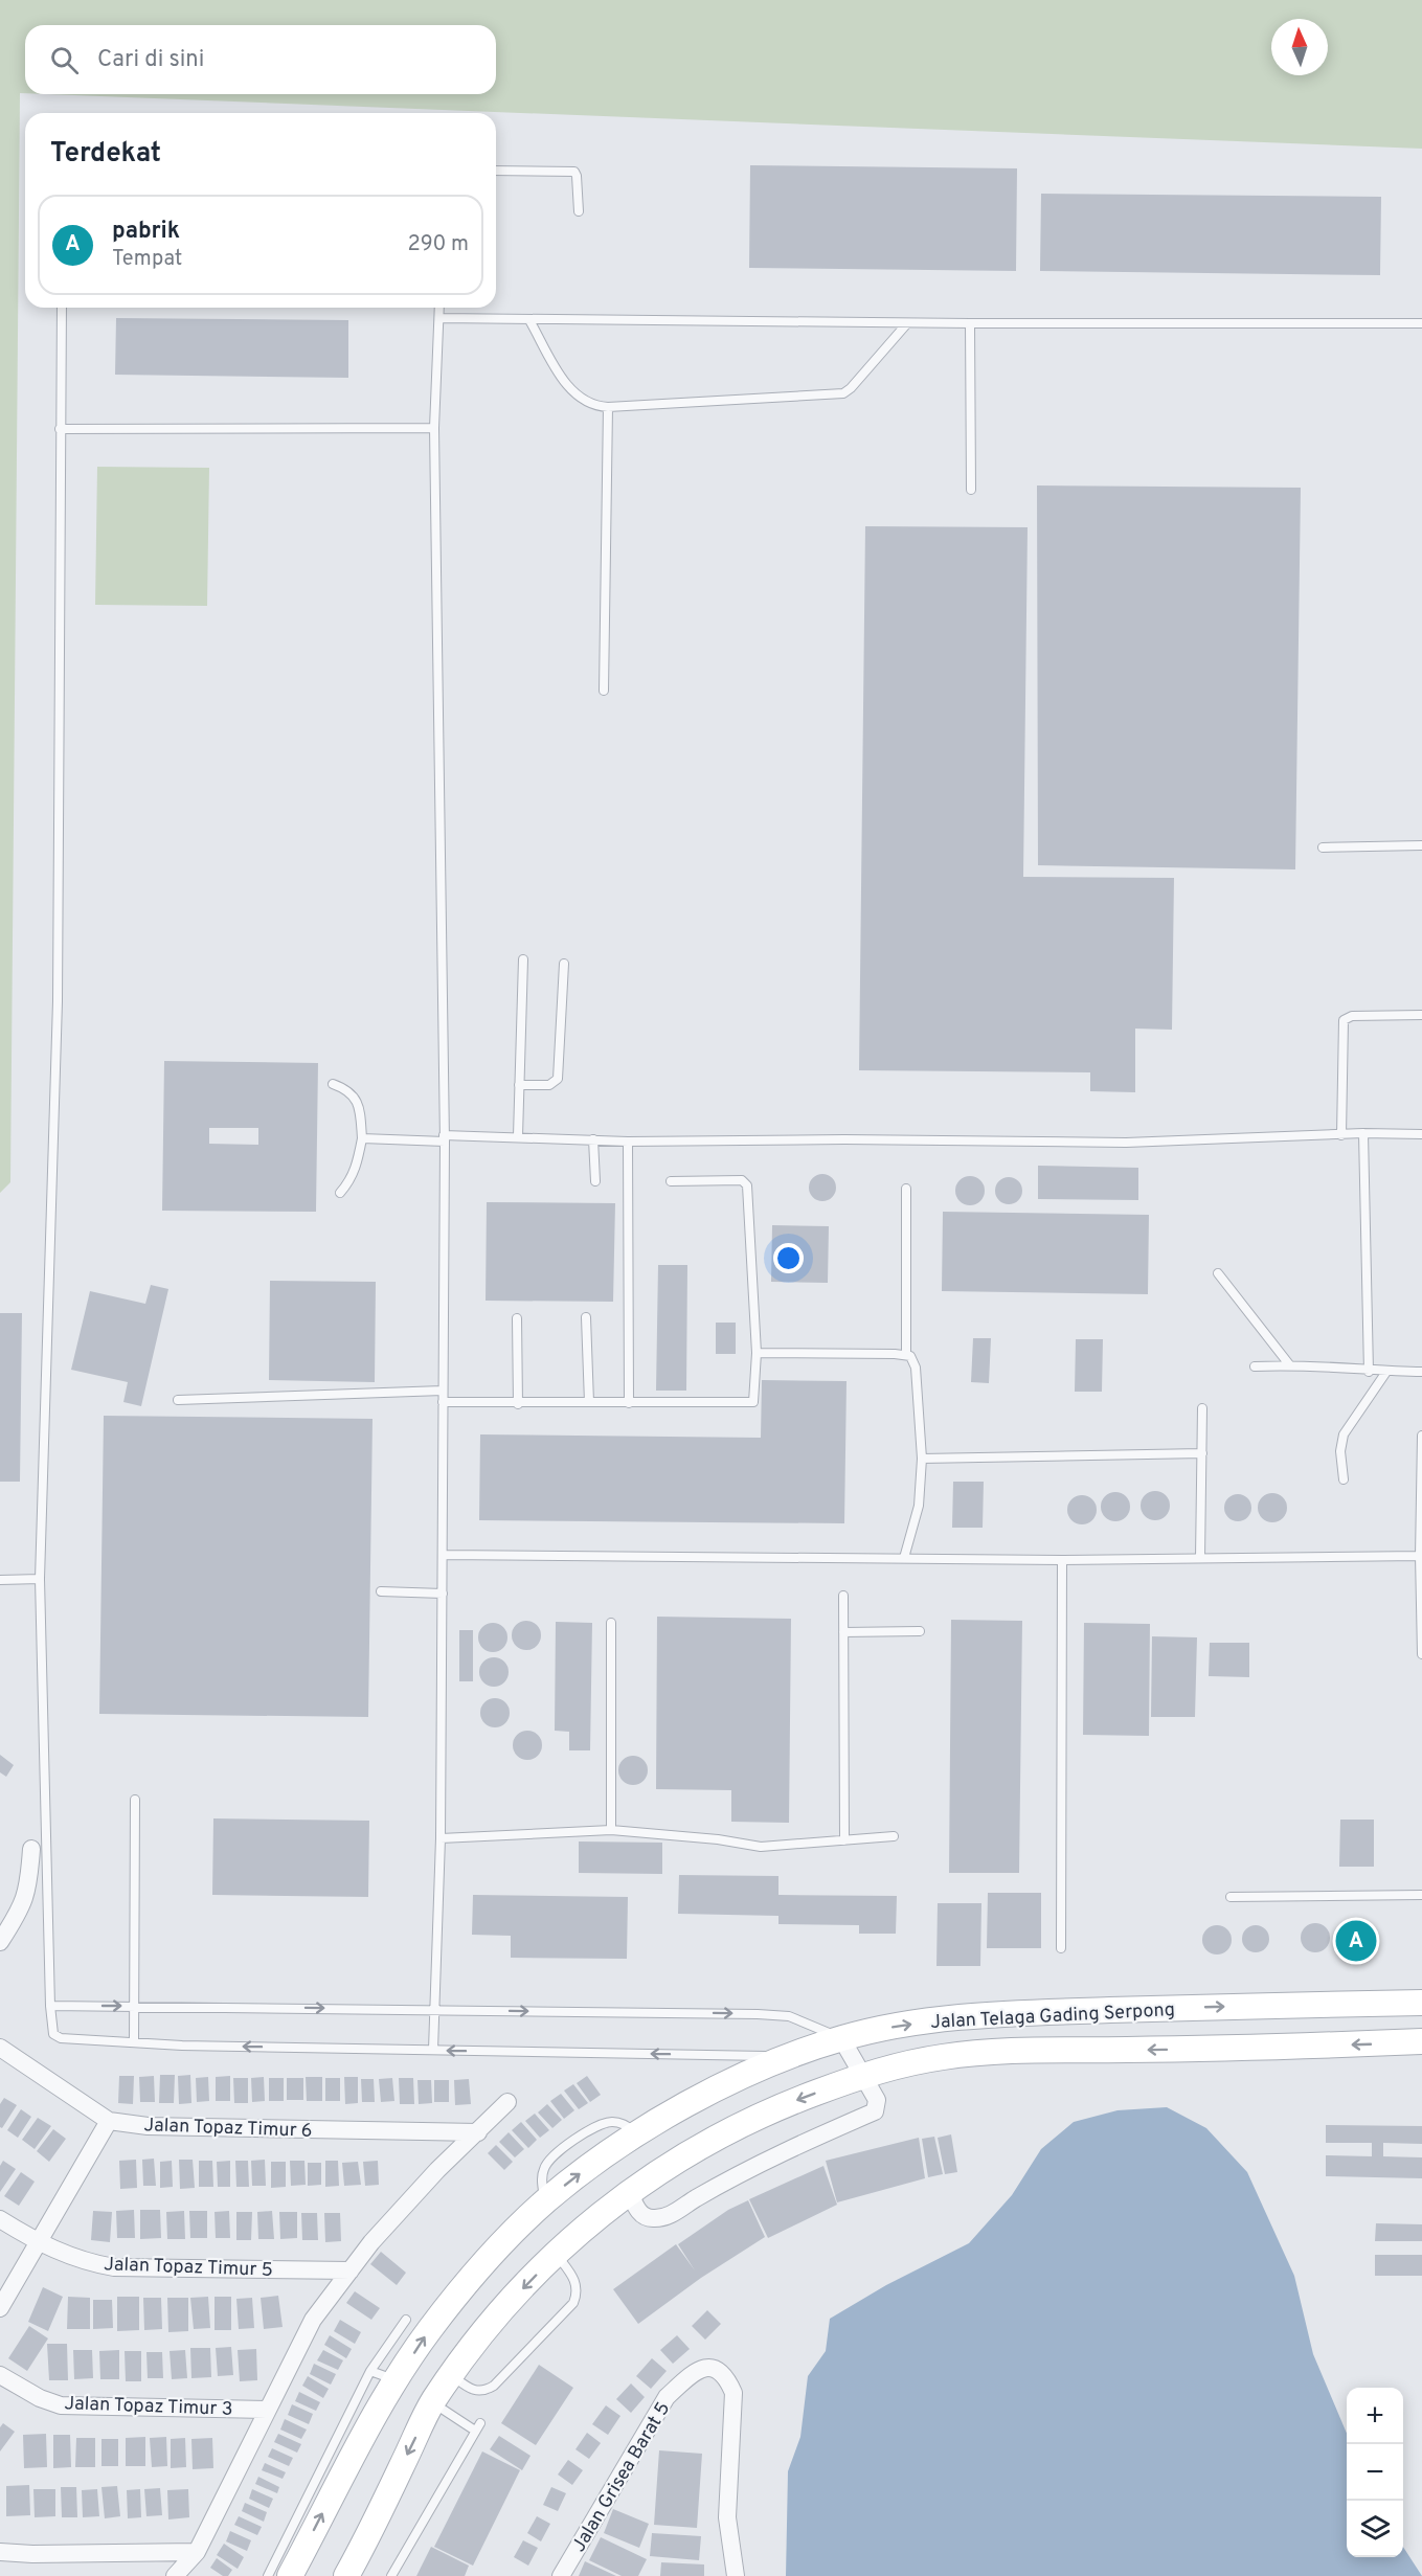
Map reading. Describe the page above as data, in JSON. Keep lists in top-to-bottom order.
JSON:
{
  "streets": {
    "main road": ["Jalan Telaga Gading Serpong"],
    "street": [
      "Jalan Topaz Timur 6",
      "Jalan Topaz Timur 5",
      "Jalan Topaz Timur 3",
      "Jalan Grisea Barat 5"
    ]
  },
  "north": "top",
  "page": {
    "search": "Cari di sini",
    "heading": "Terdekat",
    "list": [
      {
        "mark": "A",
        "name": "pabrik",
        "note": "Tempat",
        "value": "290 m"
      }
    ],
    "pins": "A",
    "map_buttons": ["+", "−"]
  }
}
